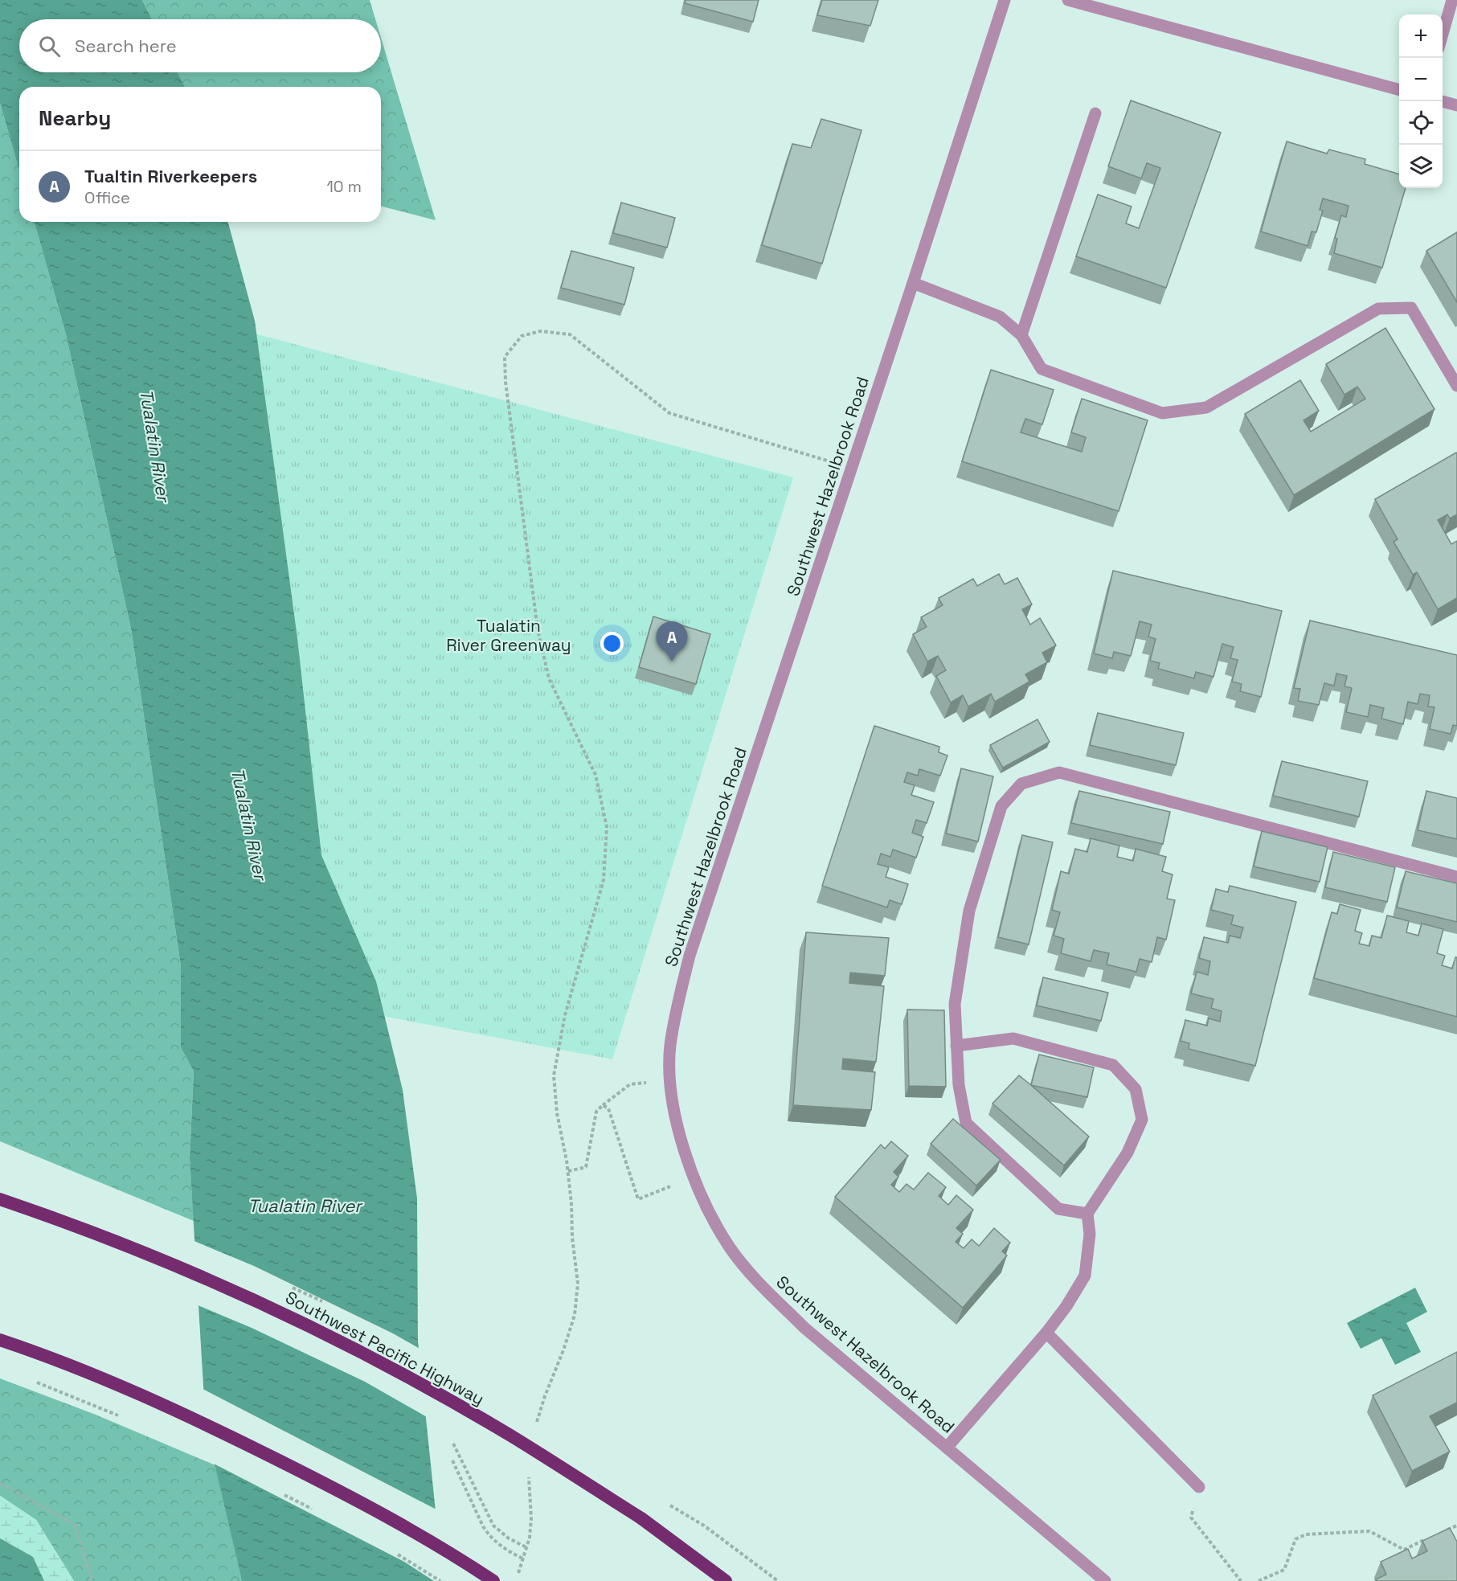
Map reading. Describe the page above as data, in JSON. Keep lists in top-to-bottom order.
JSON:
{
  "streets": {
    "highway": ["Southwest Pacific Highway"],
    "street": ["Southwest Hazelbrook Road"]
  },
  "water": ["Tualatin River"],
  "parks": ["Tualatin River Greenway"],
  "page": {
    "map_buttons": ["+", "−"],
    "search": "Search here",
    "heading": "Nearby",
    "list": [
      {
        "mark": "A",
        "name": "Tualtin Riverkeepers",
        "note": "Office",
        "value": "10 m"
      }
    ],
    "pins": "A"
  }
}
